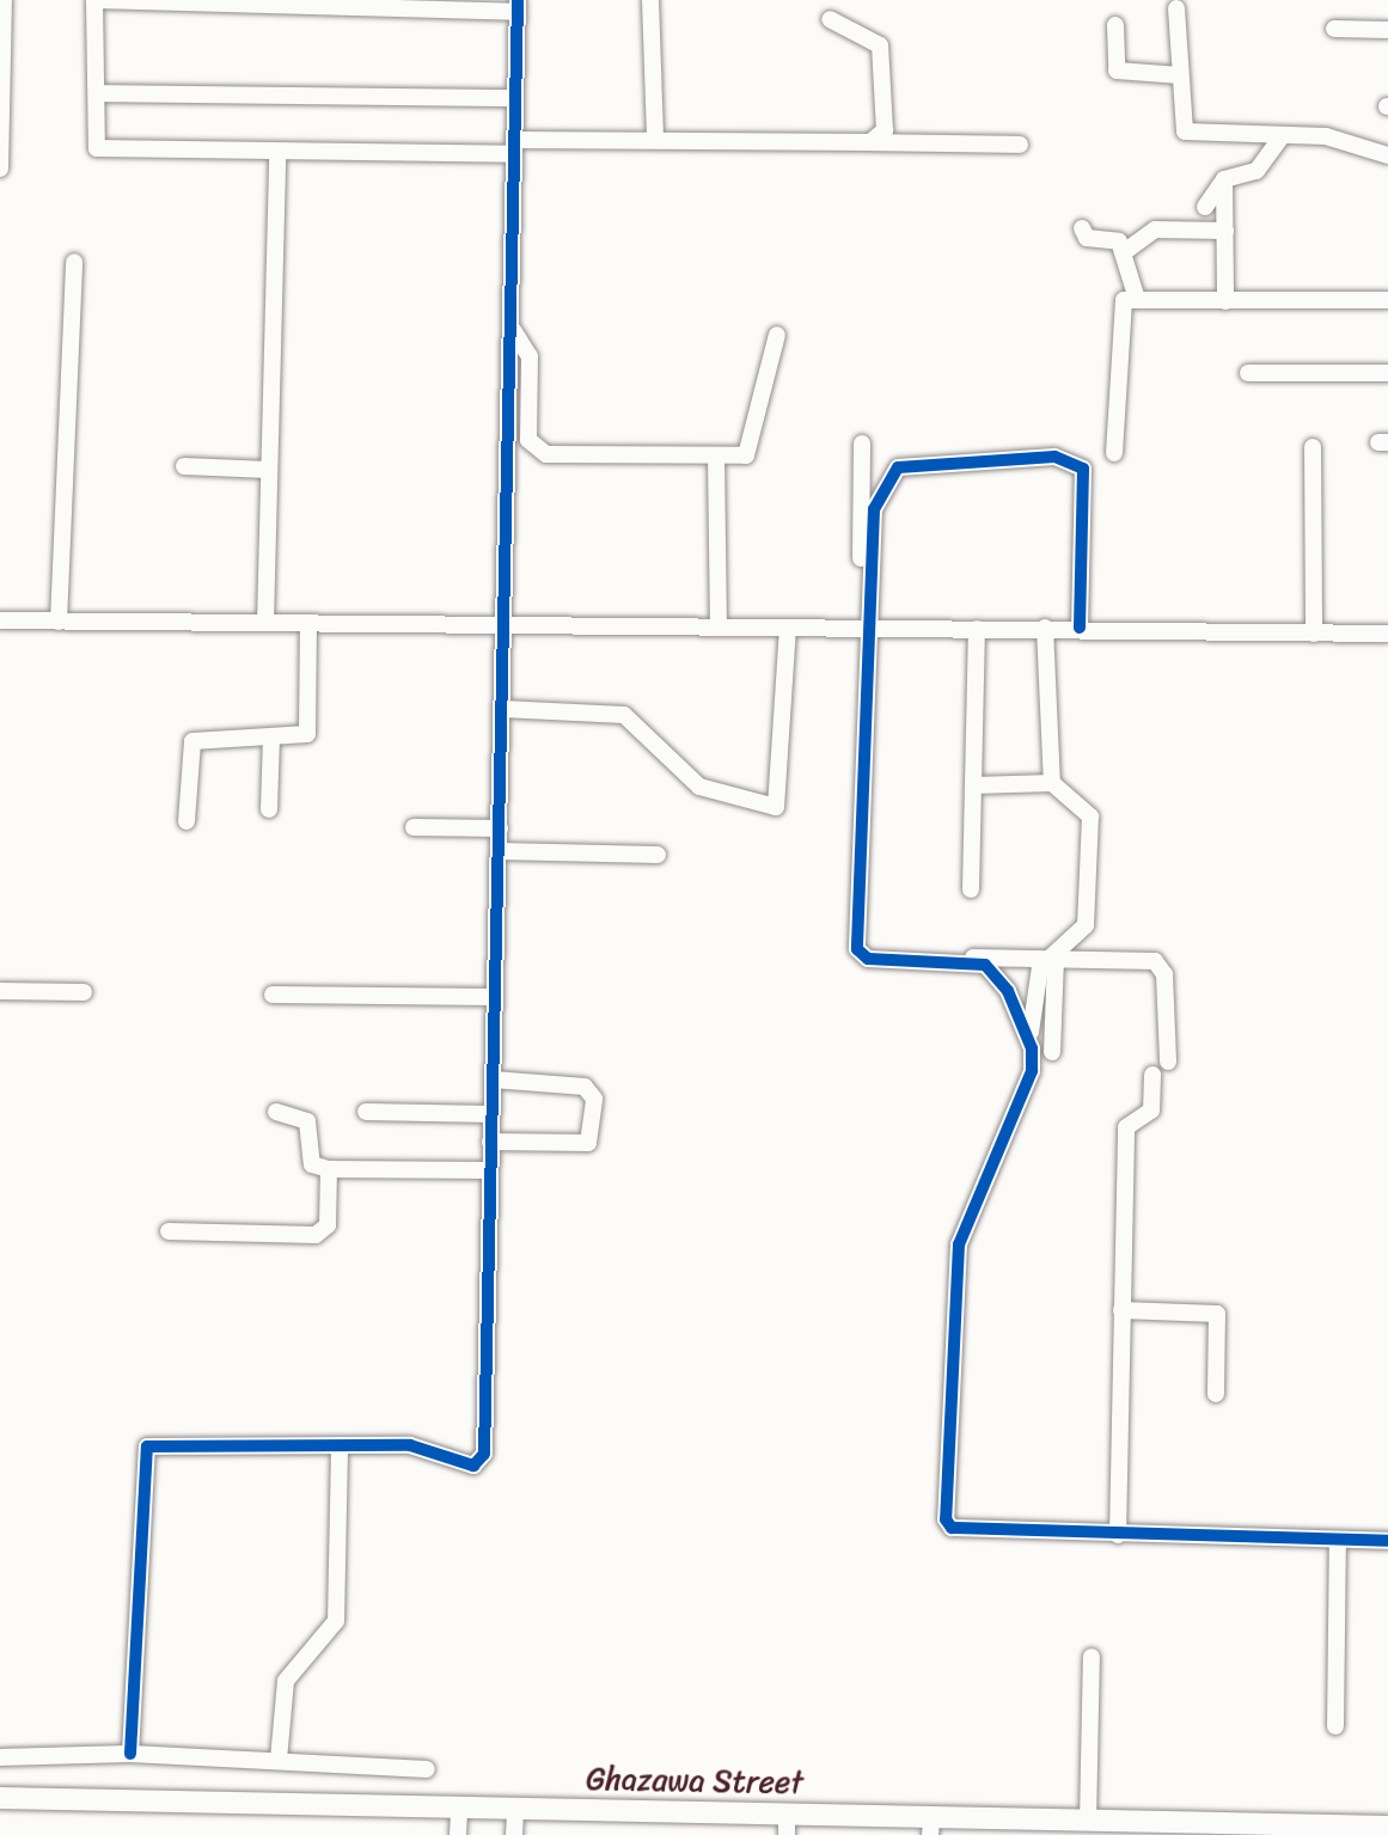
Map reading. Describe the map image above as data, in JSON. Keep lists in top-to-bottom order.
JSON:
{
  "streets": {
    "main road": ["Ghazawa Street"]
  }
}
